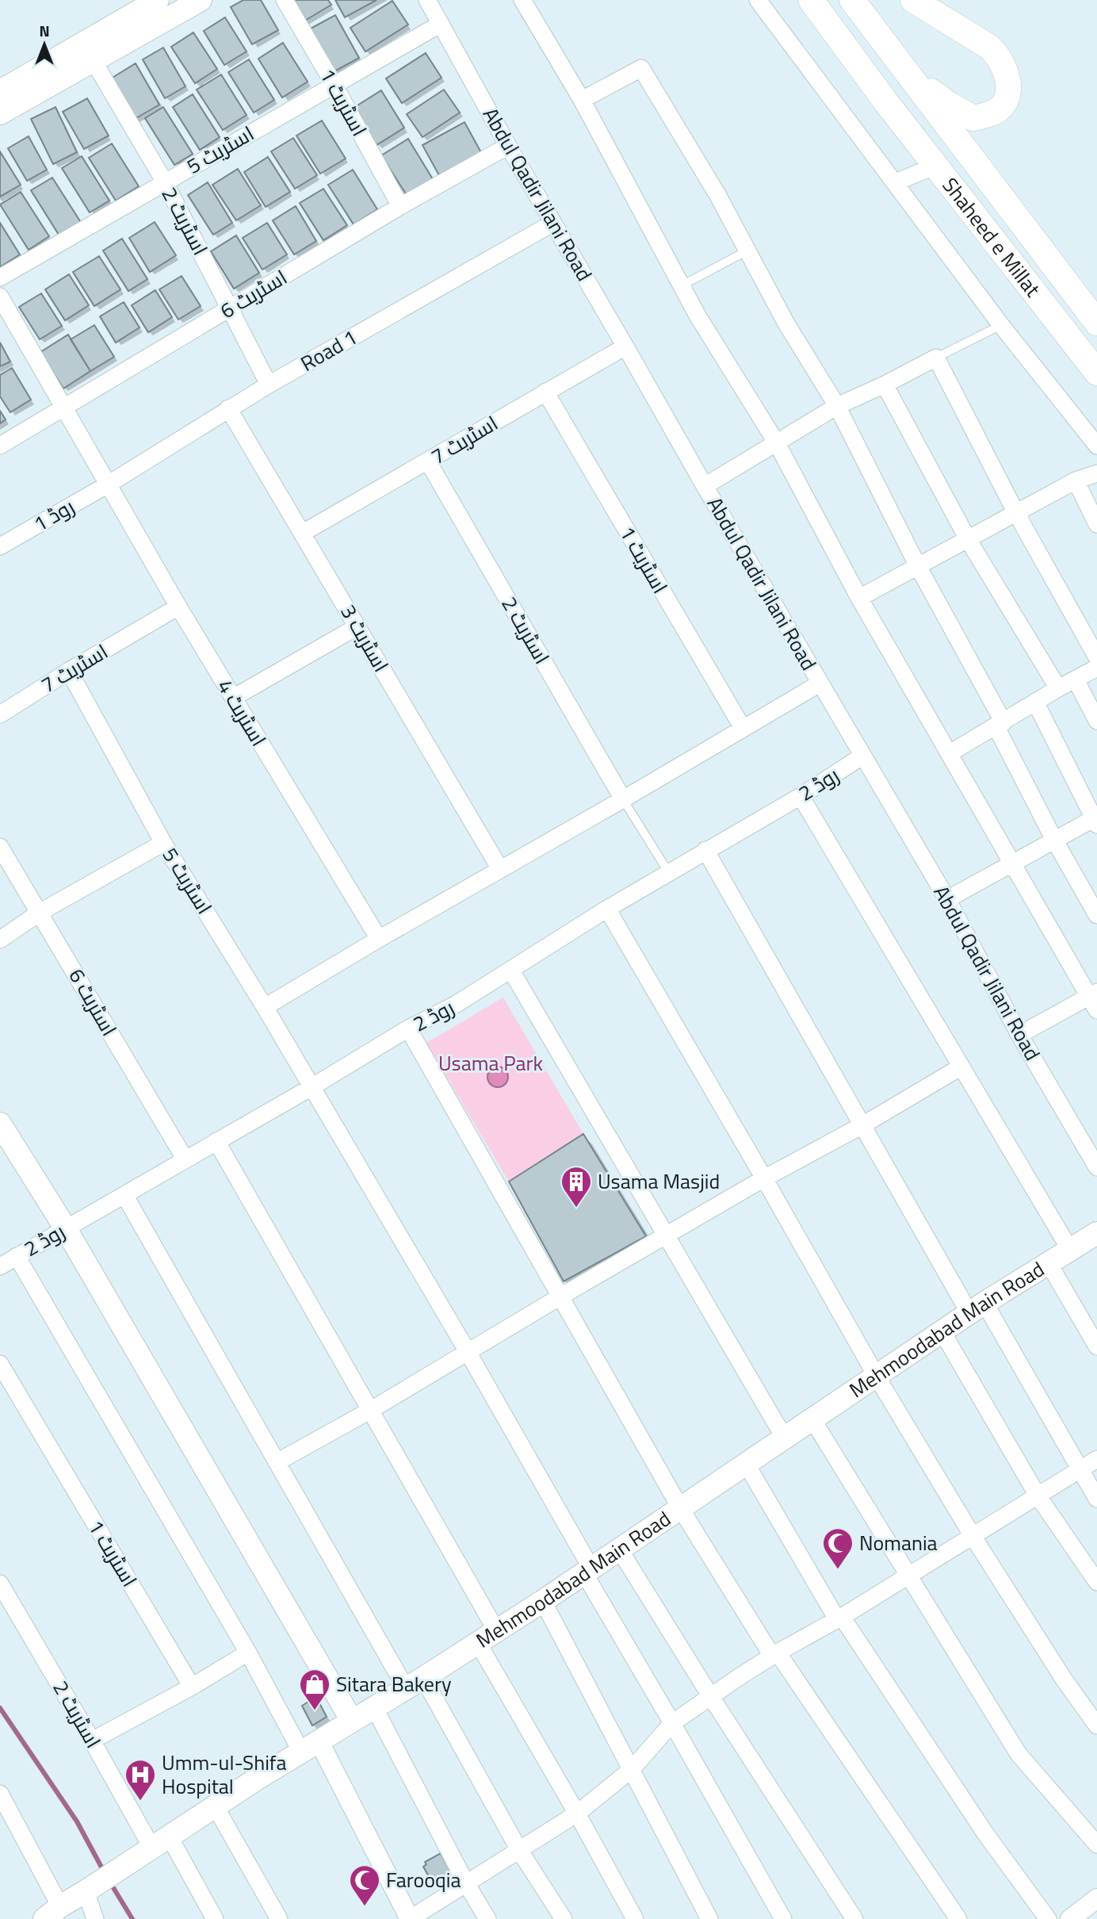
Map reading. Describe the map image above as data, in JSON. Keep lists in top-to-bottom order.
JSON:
{
  "streets": {
    "main road": ["Shaheed e Millat", "Mehmoodabad Main Road"],
    "street": [
      "اسٹریٹ 1",
      "اسٹریٹ 5",
      "Abdul Qadir Jilani Road",
      "اسٹریٹ 2",
      "اسٹریٹ 6",
      "Road 1",
      "اسٹریٹ 7",
      "روڈ 1",
      "اسٹریٹ 3",
      "اسٹریٹ 4",
      "روڈ 2"
    ]
  },
  "crossings": [
    ["اسٹریٹ 1", "اسٹریٹ 5"],
    ["اسٹریٹ 1", "اسٹریٹ 6"],
    ["اسٹریٹ 1", "اسٹریٹ 7"],
    ["اسٹریٹ 5", "Abdul Qadir Jilani Road"],
    ["اسٹریٹ 5", "اسٹریٹ 2"],
    ["اسٹریٹ 5", "اسٹریٹ 7"],
    ["اسٹریٹ 5", "روڈ 2"],
    ["اسٹریٹ 5", "Mehmoodabad Main Road"],
    ["Abdul Qadir Jilani Road", "اسٹریٹ 6"],
    ["Abdul Qadir Jilani Road", "Road 1"],
    ["Abdul Qadir Jilani Road", "اسٹریٹ 7"],
    ["Abdul Qadir Jilani Road", "روڈ 2"],
    ["اسٹریٹ 2", "اسٹریٹ 6"],
    ["اسٹریٹ 2", "Road 1"],
    ["اسٹریٹ 2", "اسٹریٹ 7"],
    ["اسٹریٹ 2", "Mehmoodabad Main Road"],
    ["اسٹریٹ 6", "روڈ 2"],
    ["Road 1", "روڈ 1"],
    ["Road 1", "اسٹریٹ 3"],
    ["Road 1", "اسٹریٹ 4"],
    ["اسٹریٹ 7", "اسٹریٹ 3"],
    ["اسٹریٹ 7", "اسٹریٹ 4"],
    ["روڈ 1", "اسٹریٹ 4"]
  ],
  "parks": ["Usama Park"],
  "places": {
    "building": ["Usama Masjid"],
    "mosque": ["Nomania", "Farooqia"],
    "shop": ["Sitara Bakery"],
    "hospital": ["Umm-ul-Shifa Hospital"]
  },
  "north": "top"
}
